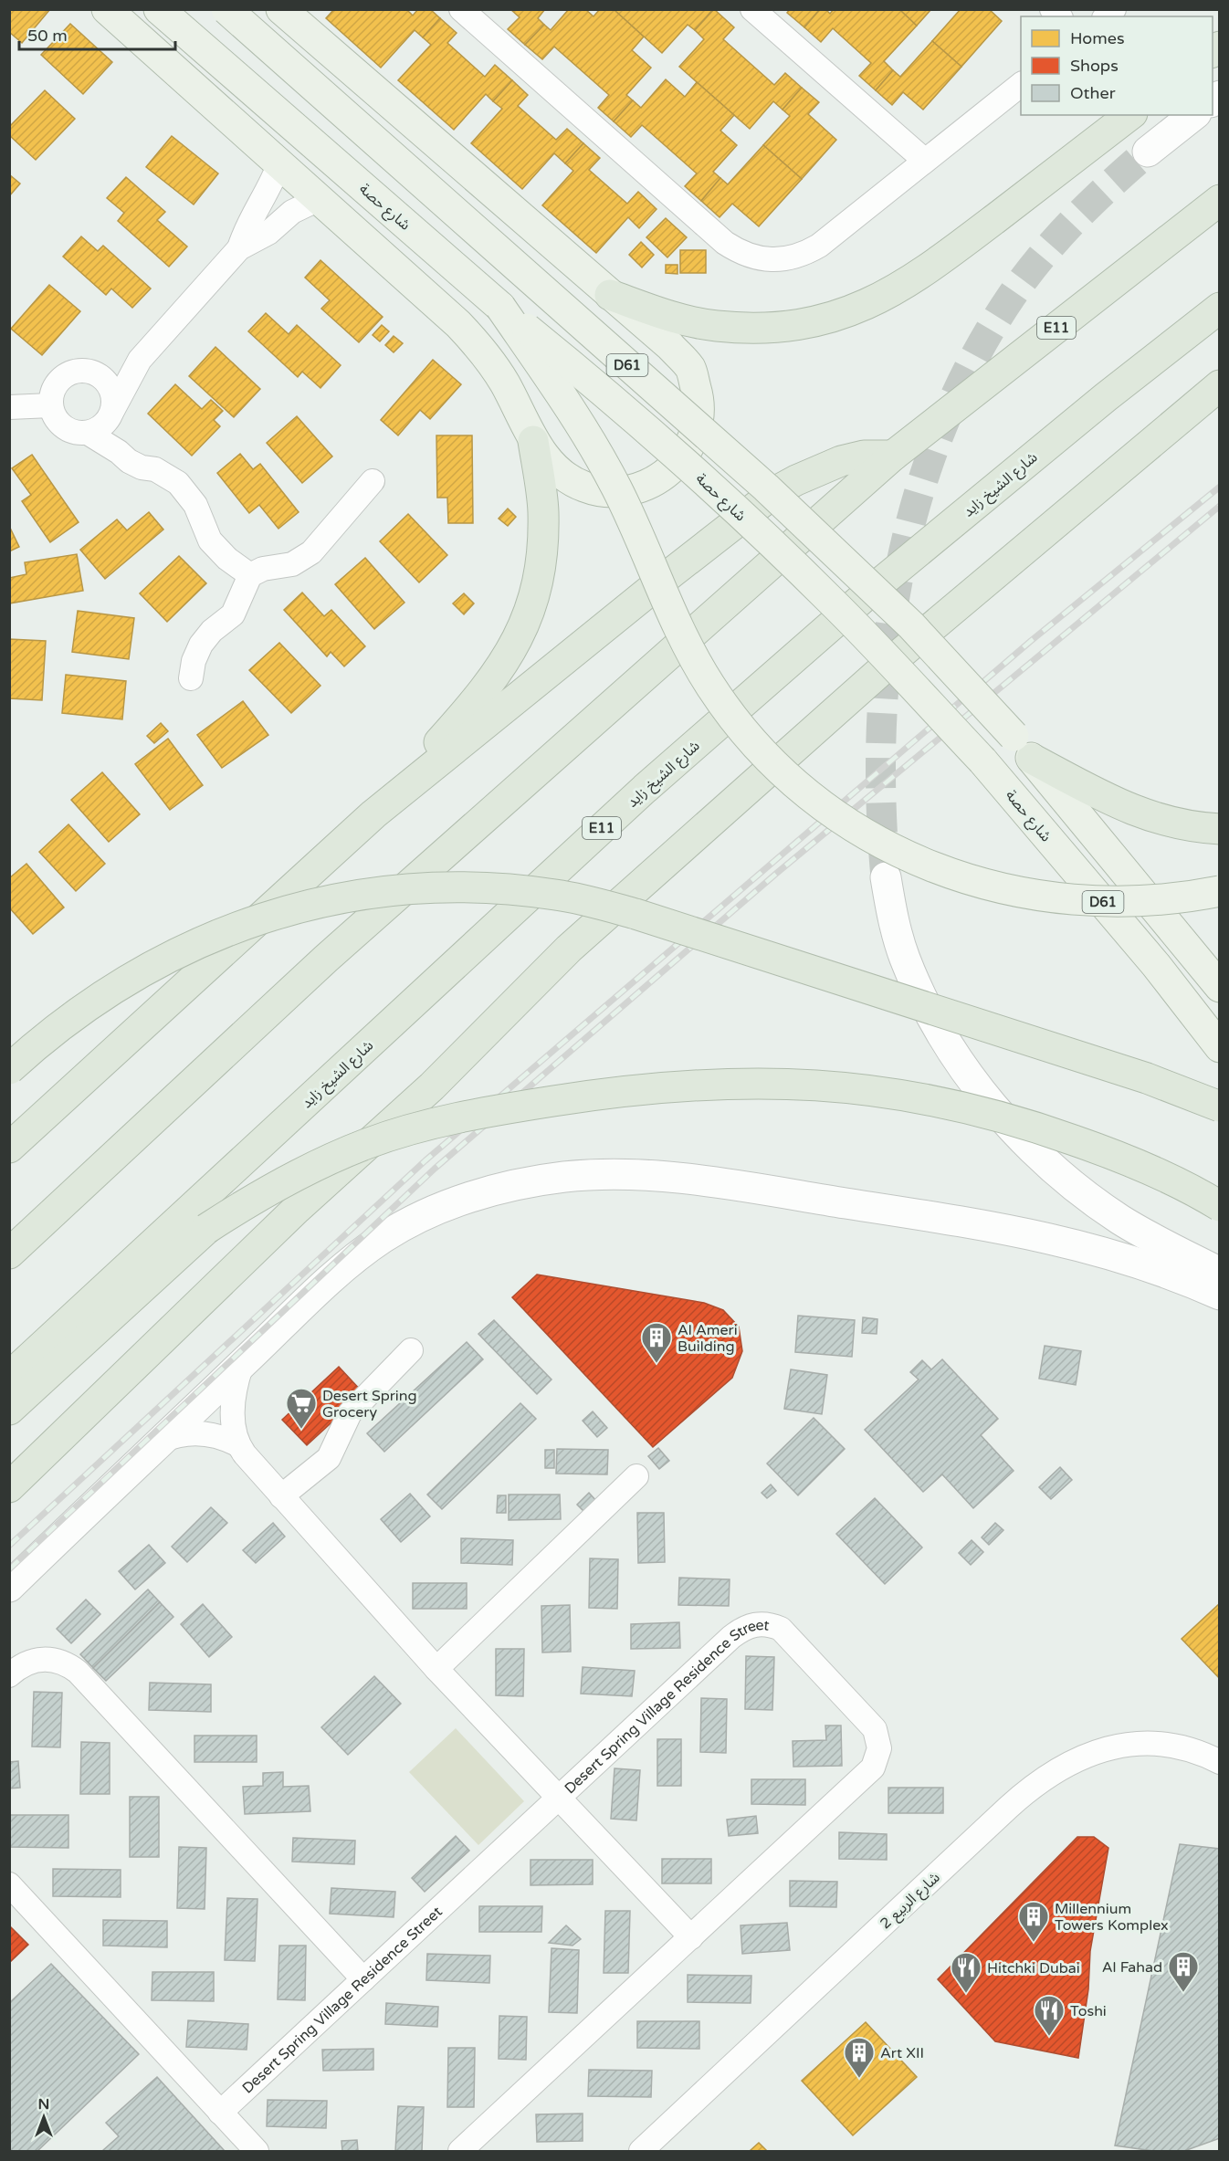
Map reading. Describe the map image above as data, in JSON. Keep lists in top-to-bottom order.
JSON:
{
  "streets": {
    "highway": ["E11", "شارع الشيخ زايد"],
    "main road": ["شارع حصة", "D61"],
    "street": ["Desert Spring Village Residence Street", "شارع الربيع 2"]
  },
  "places": {
    "building": [
      "Al Ameri Building",
      "Millennium Towers Komplex",
      "Al Fahad",
      "Art XII"
    ],
    "supermarket": ["Desert Spring Grocery"],
    "restaurant": ["Hitchki Dubai", "Toshi"]
  },
  "legend": ["Homes", "Shops", "Other"],
  "scale_bar": "50 m",
  "north": "top"
}
